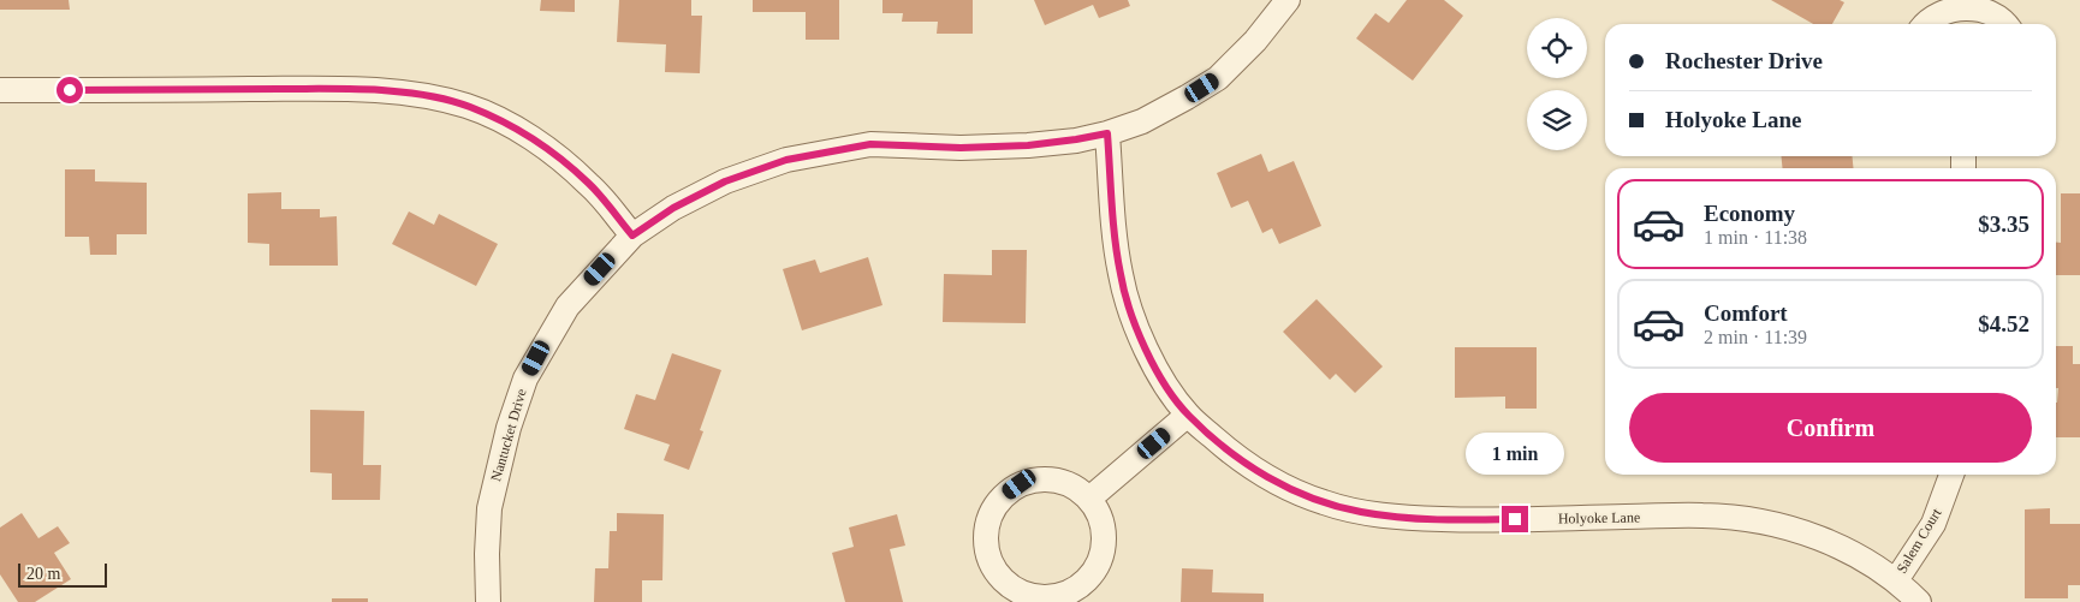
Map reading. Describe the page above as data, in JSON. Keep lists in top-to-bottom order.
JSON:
{
  "streets": {
    "street": ["Nantucket Drive", "Holyoke Lane", "Salem Court"]
  },
  "crossings": [
    ["Nantucket Drive", "Holyoke Lane"],
    ["Holyoke Lane", "Salem Court"]
  ],
  "scale_bar": "20 m",
  "page": {
    "banner": ["Rochester Drive", "Holyoke Lane"],
    "list": [
      {
        "name": "Economy",
        "note": "1 min · 11:38",
        "value": "$3.35"
      },
      {
        "name": "Comfort",
        "note": "2 min · 11:39",
        "value": "$4.52"
      }
    ],
    "buttons": "Confirm",
    "bubble": "1 min",
    "scale": "20 m"
  }
}
